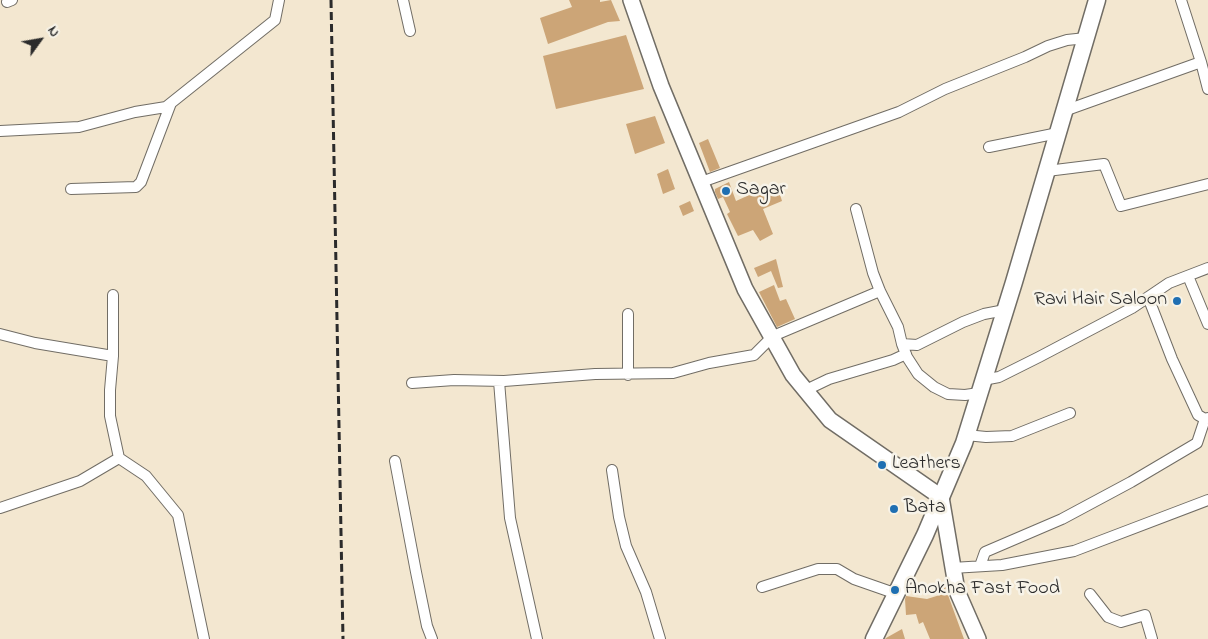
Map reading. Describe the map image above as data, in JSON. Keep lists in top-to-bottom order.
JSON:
{
  "places": [
    "Sagar",
    "Ravi Hair Saloon",
    "Leathers",
    "Bata",
    "Anokha Fast Food"
  ],
  "north": "top right"
}
